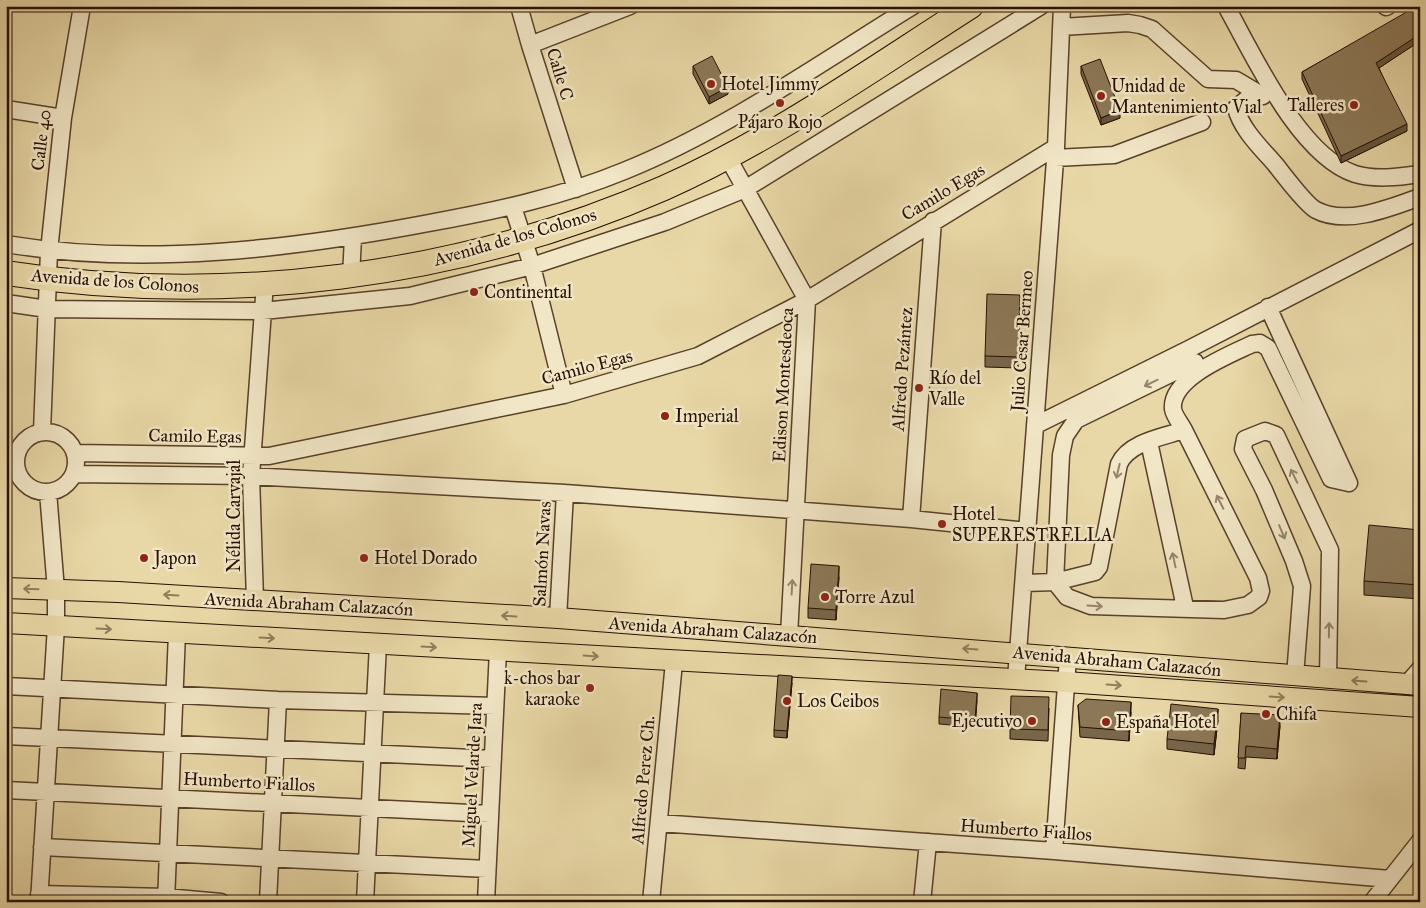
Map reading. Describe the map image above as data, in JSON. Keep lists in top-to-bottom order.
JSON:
{
  "streets": {
    "highway": ["Avenida de los Colonos"],
    "main road": ["Avenida Abraham Calazacón"],
    "street": [
      "Calle C",
      "Calle 40",
      "Camilo Egas",
      "Julio Cesar Bermeo",
      "Alfredo Pezántez",
      "Edison Montesdeoca",
      "Nélida Carvajal",
      "Salmón Navas",
      "Miguel Velarde Jara",
      "Alfredo Perez Ch.",
      "Humberto Fiallos"
    ]
  },
  "crossings": [
    ["Calle 40", "Camilo Egas"],
    ["Calle 40", "Avenida de los Colonos"],
    ["Camilo Egas", "Julio Cesar Bermeo"],
    ["Camilo Egas", "Alfredo Pezántez"],
    ["Camilo Egas", "Edison Montesdeoca"],
    ["Camilo Egas", "Nélida Carvajal"],
    ["Avenida de los Colonos", "Edison Montesdeoca"],
    ["Avenida de los Colonos", "Nélida Carvajal"],
    ["Julio Cesar Bermeo", "Avenida Abraham Calazacón"],
    ["Edison Montesdeoca", "Avenida Abraham Calazacón"],
    ["Nélida Carvajal", "Avenida Abraham Calazacón"],
    ["Salmón Navas", "Avenida Abraham Calazacón"],
    ["Avenida Abraham Calazacón", "Miguel Velarde Jara"],
    ["Avenida Abraham Calazacón", "Alfredo Perez Ch."],
    ["Miguel Velarde Jara", "Humberto Fiallos"],
    ["Alfredo Perez Ch.", "Humberto Fiallos"]
  ],
  "places": [
    "Hotel Jimmy",
    "Unidad de Mantenimiento Vial",
    "Pájaro Rojo",
    "Talleres",
    "Continental",
    "Río del Valle",
    "Imperial",
    "Hotel SUPERESTRELLA",
    "Japon",
    "Hotel Dorado",
    "Torre Azul",
    "k-chos bar karaoke",
    "Los Ceibos",
    "Chifa",
    "Ejecutivo",
    "España Hotel"
  ]
}
